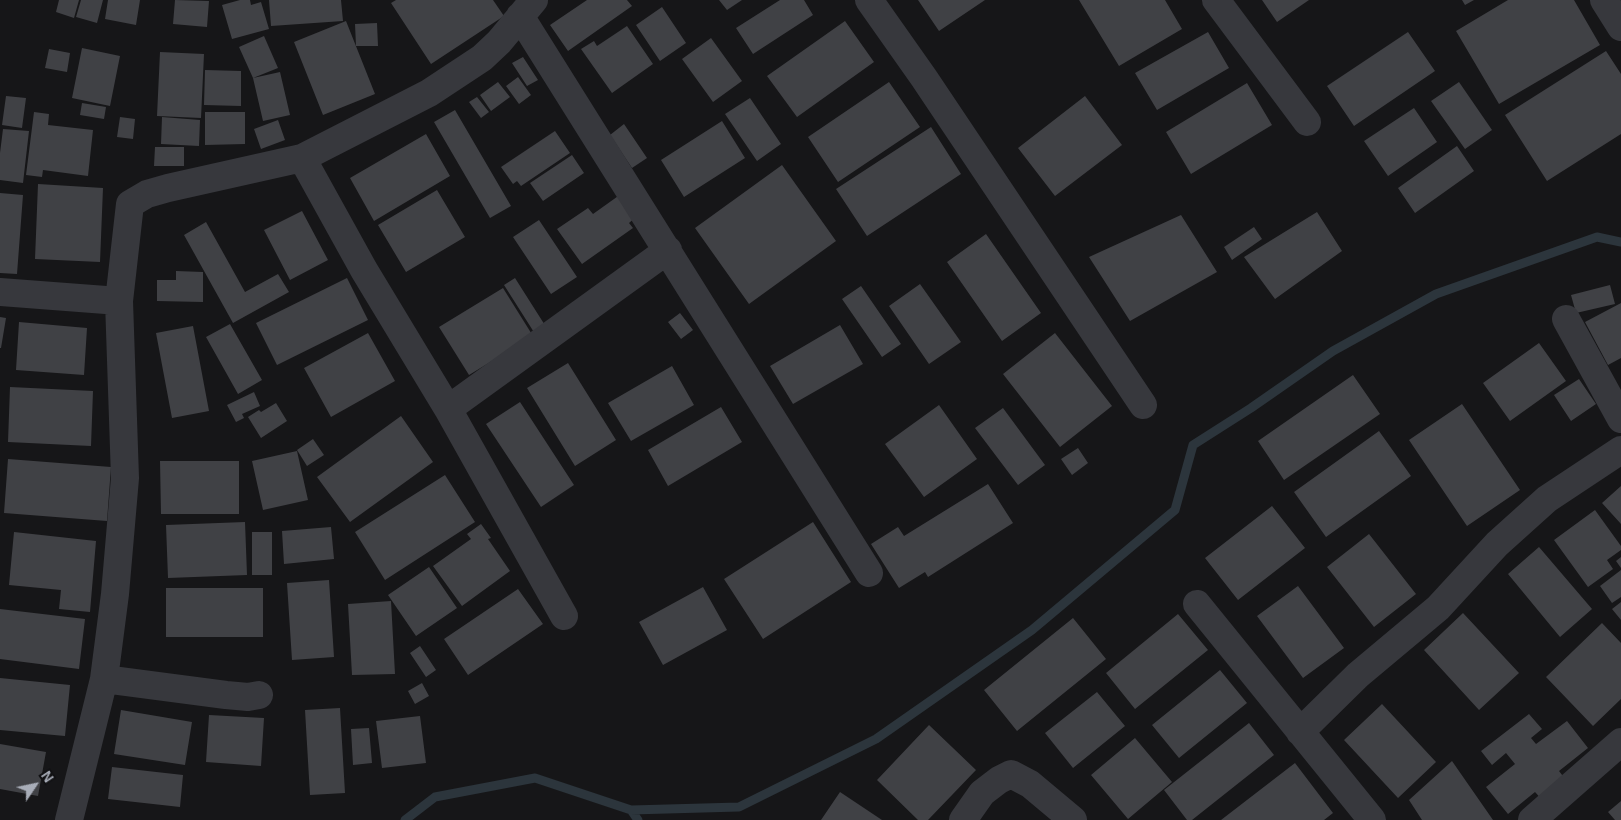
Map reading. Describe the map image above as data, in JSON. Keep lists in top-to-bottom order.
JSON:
{
  "north": "top right"
}
